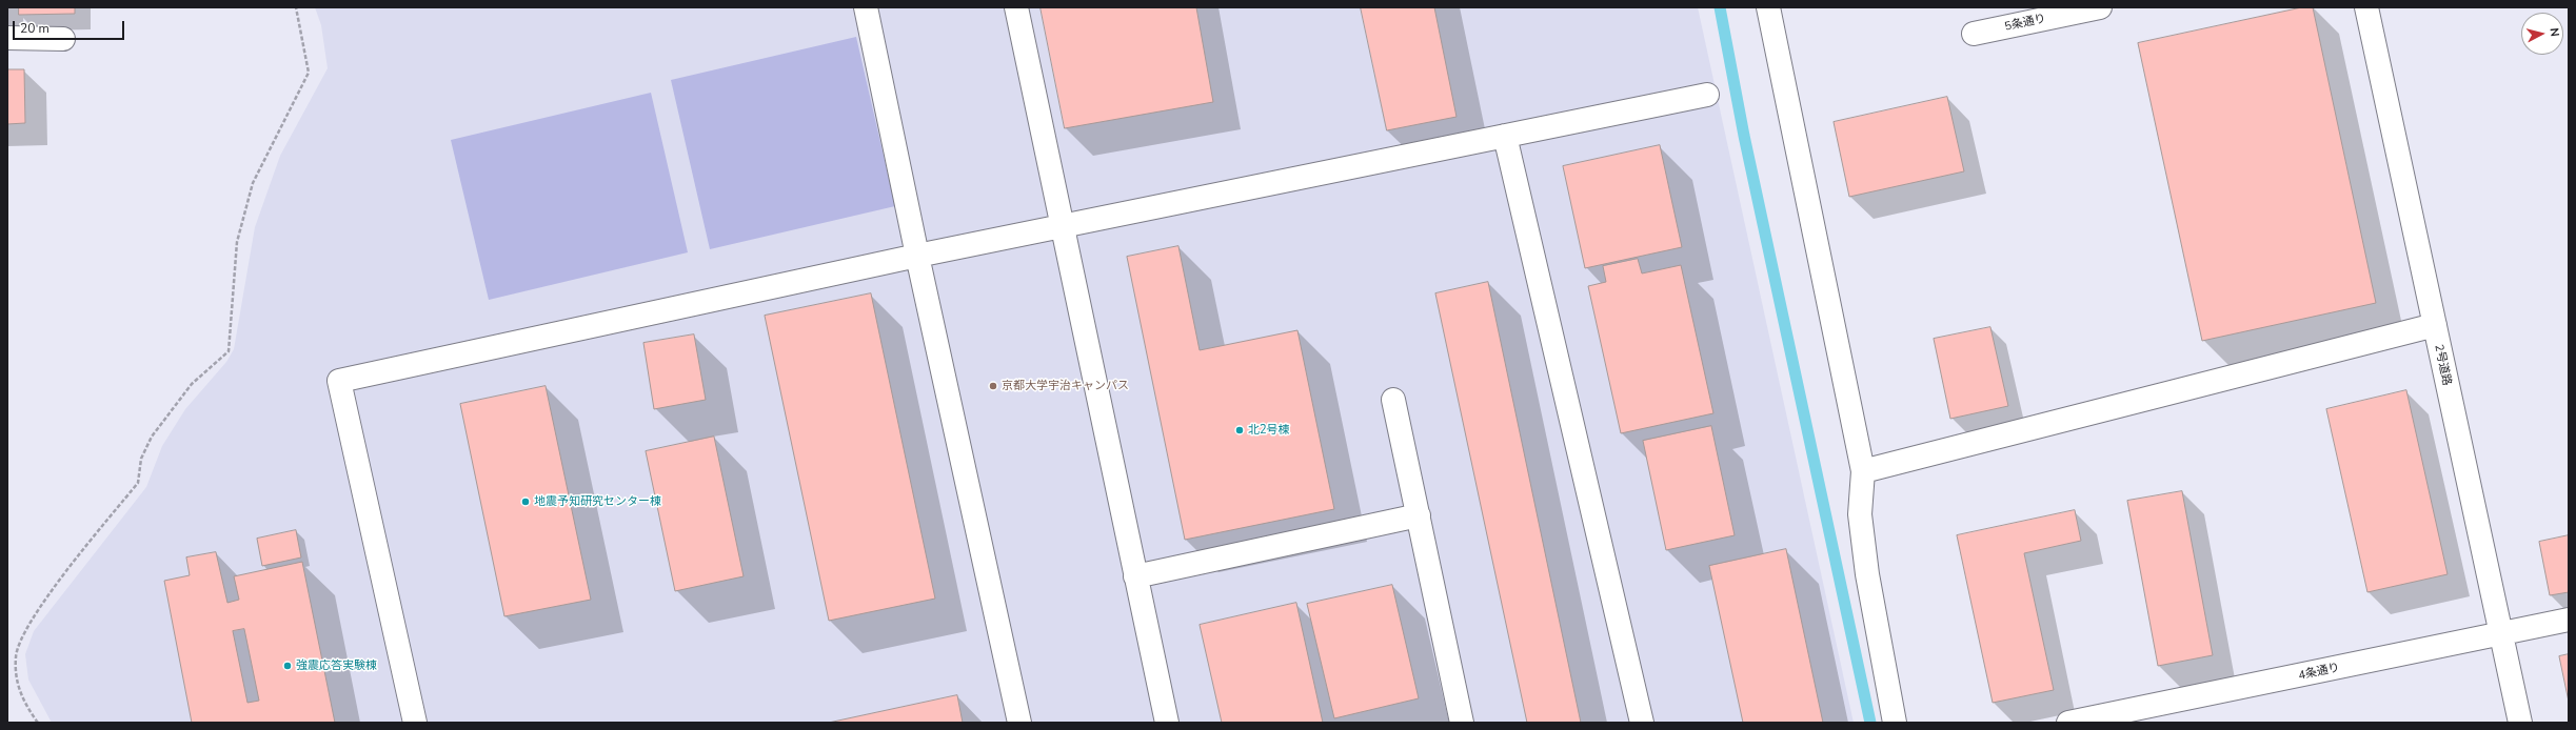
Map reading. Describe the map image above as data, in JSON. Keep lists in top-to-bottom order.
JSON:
{
  "streets": {
    "street": ["5条通り", "2号道路", "4条通り"]
  },
  "crossings": [
    ["2号道路", "4条通り"]
  ],
  "places": [
    "京都大学宇治キャンパス",
    "北2号棟",
    "地震予知研究センター棟",
    "強震応答実験棟"
  ],
  "scale_bar": "20 m",
  "north": "right"
}
